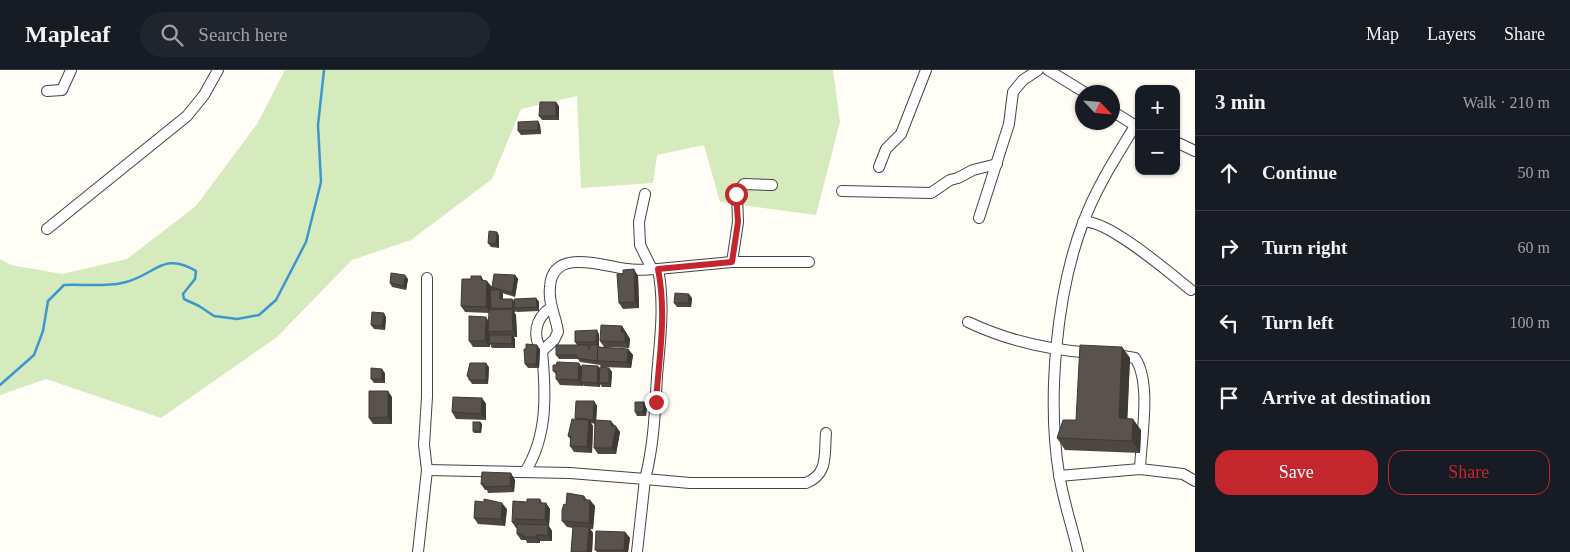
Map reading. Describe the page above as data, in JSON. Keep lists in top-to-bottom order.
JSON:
{
  "north": "bottom right",
  "page": {
    "header": "Mapleaf",
    "search": "Search here",
    "nav": ["Map", "Layers", "Share"],
    "heading": ["3 min", "Walk · 210 m"],
    "map_buttons": ["+", "−"],
    "list": [
      ["Continue", "50 m"],
      ["Turn right", "60 m"],
      ["Turn left", "100 m"],
      "Arrive at destination"
    ],
    "buttons": ["Save", "Share"]
  }
}
